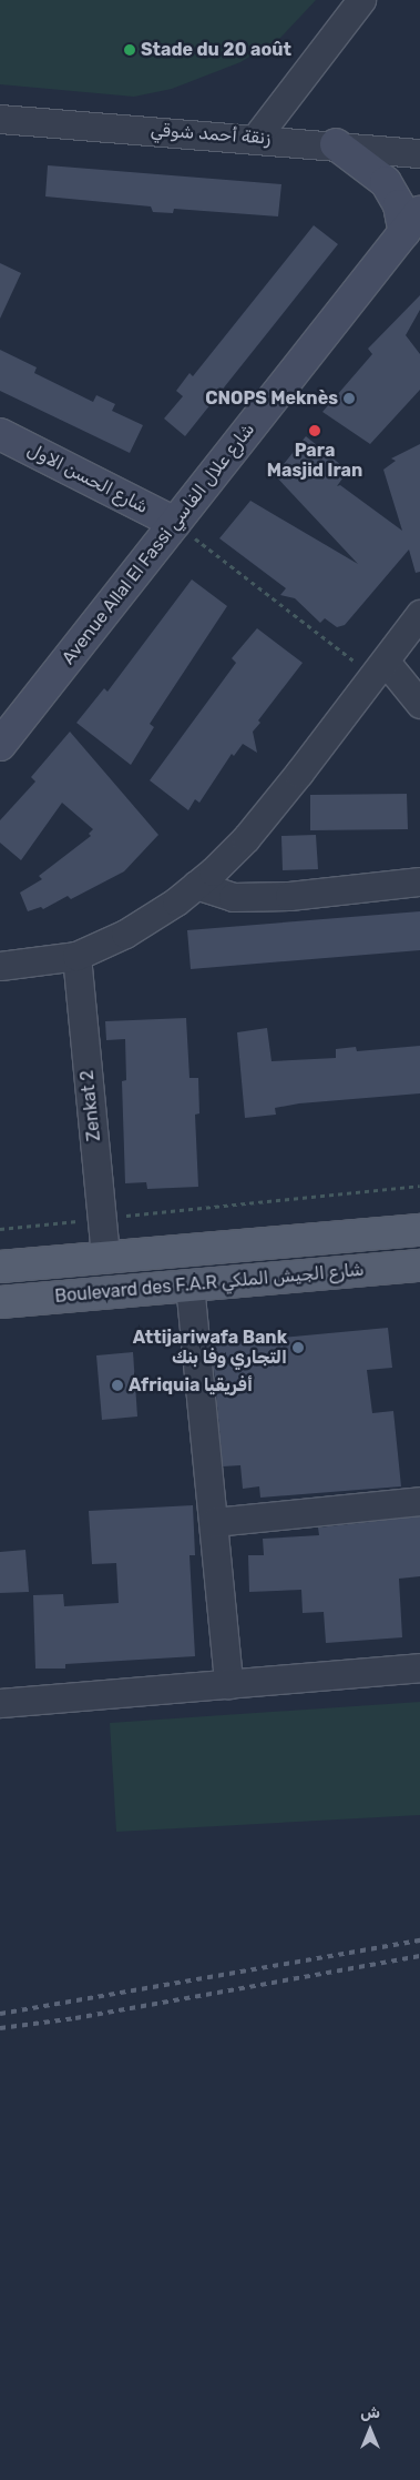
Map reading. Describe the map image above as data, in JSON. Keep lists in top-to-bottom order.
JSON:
{
  "streets": {
    "main road": ["Boulevard des F.A.R شارع الجيش الملكي"],
    "street": [
      "زنقة أحمد شوقي",
      "شارع الحسن الاول",
      "Avenue Allal El Fassi شارع علال الفاسي",
      "Zenkat 2"
    ]
  },
  "crossings": [
    ["شارع الحسن الاول", "Avenue Allal El Fassi شارع علال الفاسي"],
    ["Zenkat 2", "Boulevard des F.A.R شارع الجيش الملكي"]
  ],
  "places": [
    "Stade du 20 août",
    "CNOPS Meknès",
    "Para Masjid Iran",
    "Attijariwafa Bank التجاري وفا بنك",
    "Afriquia أفريقيا"
  ],
  "north": "top"
}
